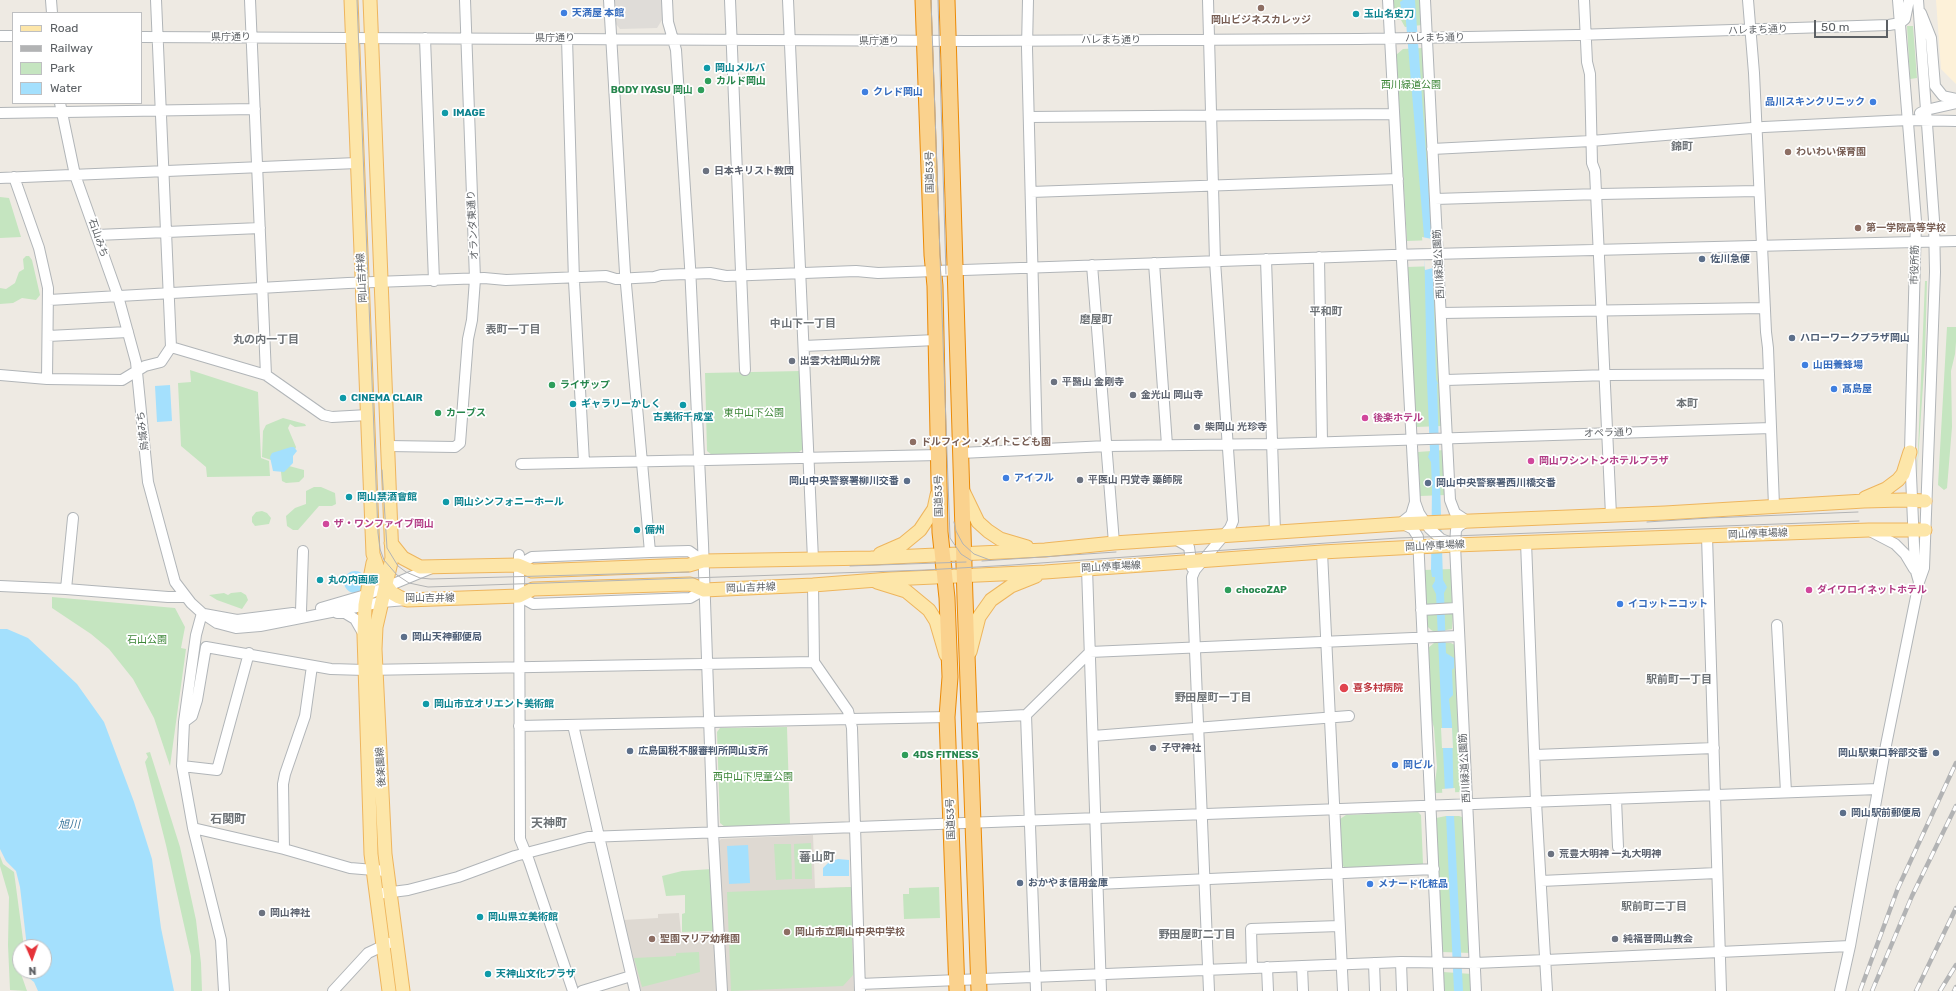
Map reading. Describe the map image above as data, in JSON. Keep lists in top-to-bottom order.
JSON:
{
  "streets": {
    "highway": ["国道53号"],
    "main road": ["岡山吉井線", "岡山停車場線", "後楽園線"],
    "street": [
      "ハレまち通り",
      "県庁通り",
      "オランダ東通り",
      "石山みち",
      "西川緑道公園筋",
      "市役所筋",
      "烏城みち",
      "オペラ通り"
    ]
  },
  "crossings": [
    ["ハレまち通り", "県庁通り"],
    ["ハレまち通り", "西川緑道公園筋"],
    ["ハレまち通り", "市役所筋"],
    ["県庁通り", "国道53号"],
    ["県庁通り", "オランダ東通り"],
    ["県庁通り", "岡山吉井線"],
    ["国道53号", "岡山吉井線"],
    ["国道53号", "岡山停車場線"],
    ["オランダ東通り", "岡山吉井線"],
    ["石山みち", "烏城みち"],
    ["西川緑道公園筋", "オペラ通り"],
    ["西川緑道公園筋", "岡山停車場線"],
    ["市役所筋", "岡山停車場線"],
    ["岡山吉井線", "烏城みち"],
    ["岡山吉井線", "岡山停車場線"],
    ["岡山吉井線", "後楽園線"],
    ["烏城みち", "後楽園線"]
  ],
  "districts": [
    "錦町",
    "平和町",
    "磨屋町",
    "中山下一丁目",
    "表町一丁目",
    "丸の内一丁目",
    "本町",
    "駅前町一丁目",
    "野田屋町一丁目",
    "石関町",
    "天神町",
    "蕃山町",
    "駅前町二丁目",
    "野田屋町二丁目"
  ],
  "water": ["旭川"],
  "parks": [
    "西川緑道公園",
    "東中山下公園",
    "石山公園",
    "西中山下児童公園"
  ],
  "places": [
    "岡山ビジネスカレッジ",
    "天満屋 本館",
    "玉山名史刀",
    "岡山メルパ",
    "カルド岡山",
    "BODY IYASU 岡山",
    "クレド岡山",
    "品川スキンクリニック",
    "IMAGE",
    "わいわい保育園",
    "日本キリスト教団",
    "第一学院高等学校",
    "佐川急便",
    "ハローワークプラザ岡山",
    "出雲大社岡山分院",
    "山田養蜂場",
    "平醫山 金剛寺",
    "ライザップ",
    "髙島屋",
    "金光山 岡山寺",
    "CINEMA CLAIR",
    "ギャラリーかしく",
    "古美術千成堂",
    "カーブス",
    "後楽ホテル",
    "柴岡山 光珍寺",
    "ドルフィン・メイトこども園",
    "岡山ワシントンホテルプラザ",
    "アイフル",
    "平医山 円覚寺 藥師院",
    "岡山中央警察署柳川交番",
    "岡山中央警察署西川橋交番",
    "岡山禁酒會館",
    "岡山シンフォニーホール",
    "ザ・ワンファイブ岡山",
    "備州",
    "丸の内画廊",
    "chocoZAP",
    "ダイワロイネットホテル",
    "イコットニコット",
    "岡山天神郵便局",
    "喜多村病院",
    "岡山市立オリエント美術館",
    "子守神社",
    "広島国税不服審判所岡山支所",
    "岡山駅東口幹部交番",
    "4DS FITNESS",
    "岡ビル",
    "岡山駅前郵便局",
    "荒豊大明神 一丸大明神",
    "おかやま信用金庫",
    "メナード化粧品",
    "岡山神社",
    "岡山県立美術館",
    "岡山市立岡山中央中学校",
    "聖園マリア幼稚園",
    "純福音岡山教会",
    "天神山文化プラザ"
  ],
  "legend": [
    "Road",
    "Railway",
    "Park",
    "Water"
  ],
  "scale_bar": "50 m",
  "north": "bottom"
}
